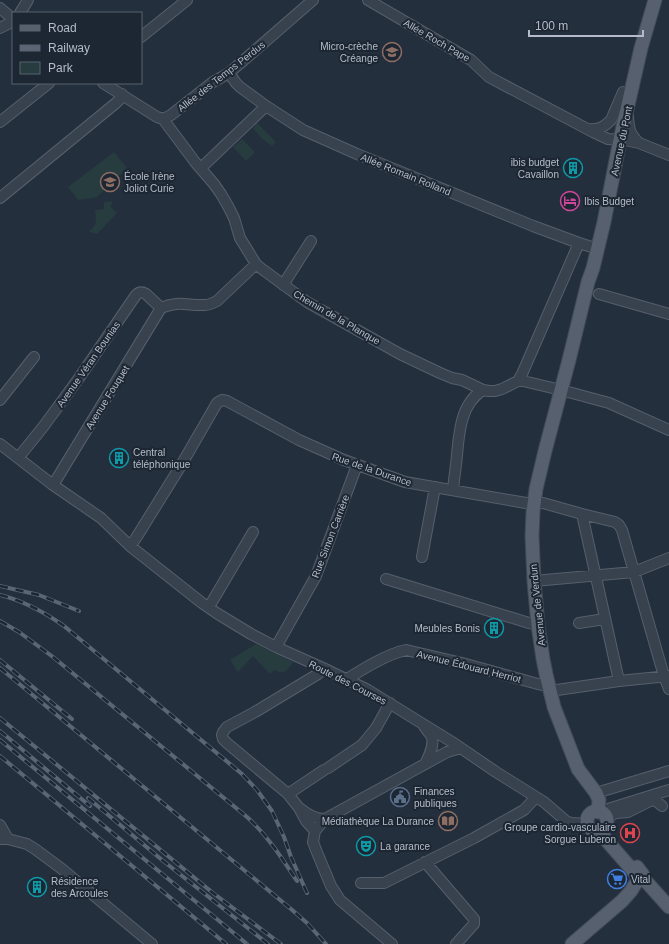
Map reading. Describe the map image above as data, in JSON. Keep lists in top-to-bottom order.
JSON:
{
  "streets": {
    "main road": ["Avenue du Pont", "Avenue de Verdun"],
    "street": [
      "Allée Roch Pape",
      "Allée des Temps Perdus",
      "Allée Romain Rolland",
      "Chemin de la Planque",
      "Avenue Véran Bounias",
      "Avenue Fouquet",
      "Rue de la Durance",
      "Rue Simon Carrière",
      "Avenue Édouard Herriot",
      "Route des Courses"
    ]
  },
  "crossings": [
    ["Allée Roch Pape", "Avenue du Pont"],
    ["Allée des Temps Perdus", "Allée Romain Rolland"],
    ["Allée des Temps Perdus", "Chemin de la Planque"],
    ["Avenue du Pont", "Allée Romain Rolland"],
    ["Avenue du Pont", "Avenue de Verdun"],
    ["Avenue Véran Bounias", "Avenue Fouquet"],
    ["Avenue Véran Bounias", "Route des Courses"],
    ["Avenue Fouquet", "Route des Courses"],
    ["Rue de la Durance", "Rue Simon Carrière"],
    ["Rue de la Durance", "Avenue de Verdun"],
    ["Rue de la Durance", "Route des Courses"],
    ["Rue Simon Carrière", "Route des Courses"],
    ["Avenue de Verdun", "Avenue Édouard Herriot"],
    ["Avenue Édouard Herriot", "Route des Courses"]
  ],
  "places": {
    "school or university": ["Micro-crèche Créange", "École Irène Joliot Curie"],
    "building": [
      "ibis budget Cavaillon",
      "Central téléphonique",
      "Meubles Bonis",
      "Résidence des Arcoules"
    ],
    "hotel": ["Ibis Budget"],
    "public building": ["Finances publiques"],
    "library": ["Médiathèque La Durance"],
    "hospital": ["Groupe cardio-vasculaire Sorgue Luberon"],
    "theatre": ["La garance"],
    "supermarket": ["Vital"]
  },
  "legend": ["Road", "Railway", "Park"],
  "scale_bar": "100 m"
}
